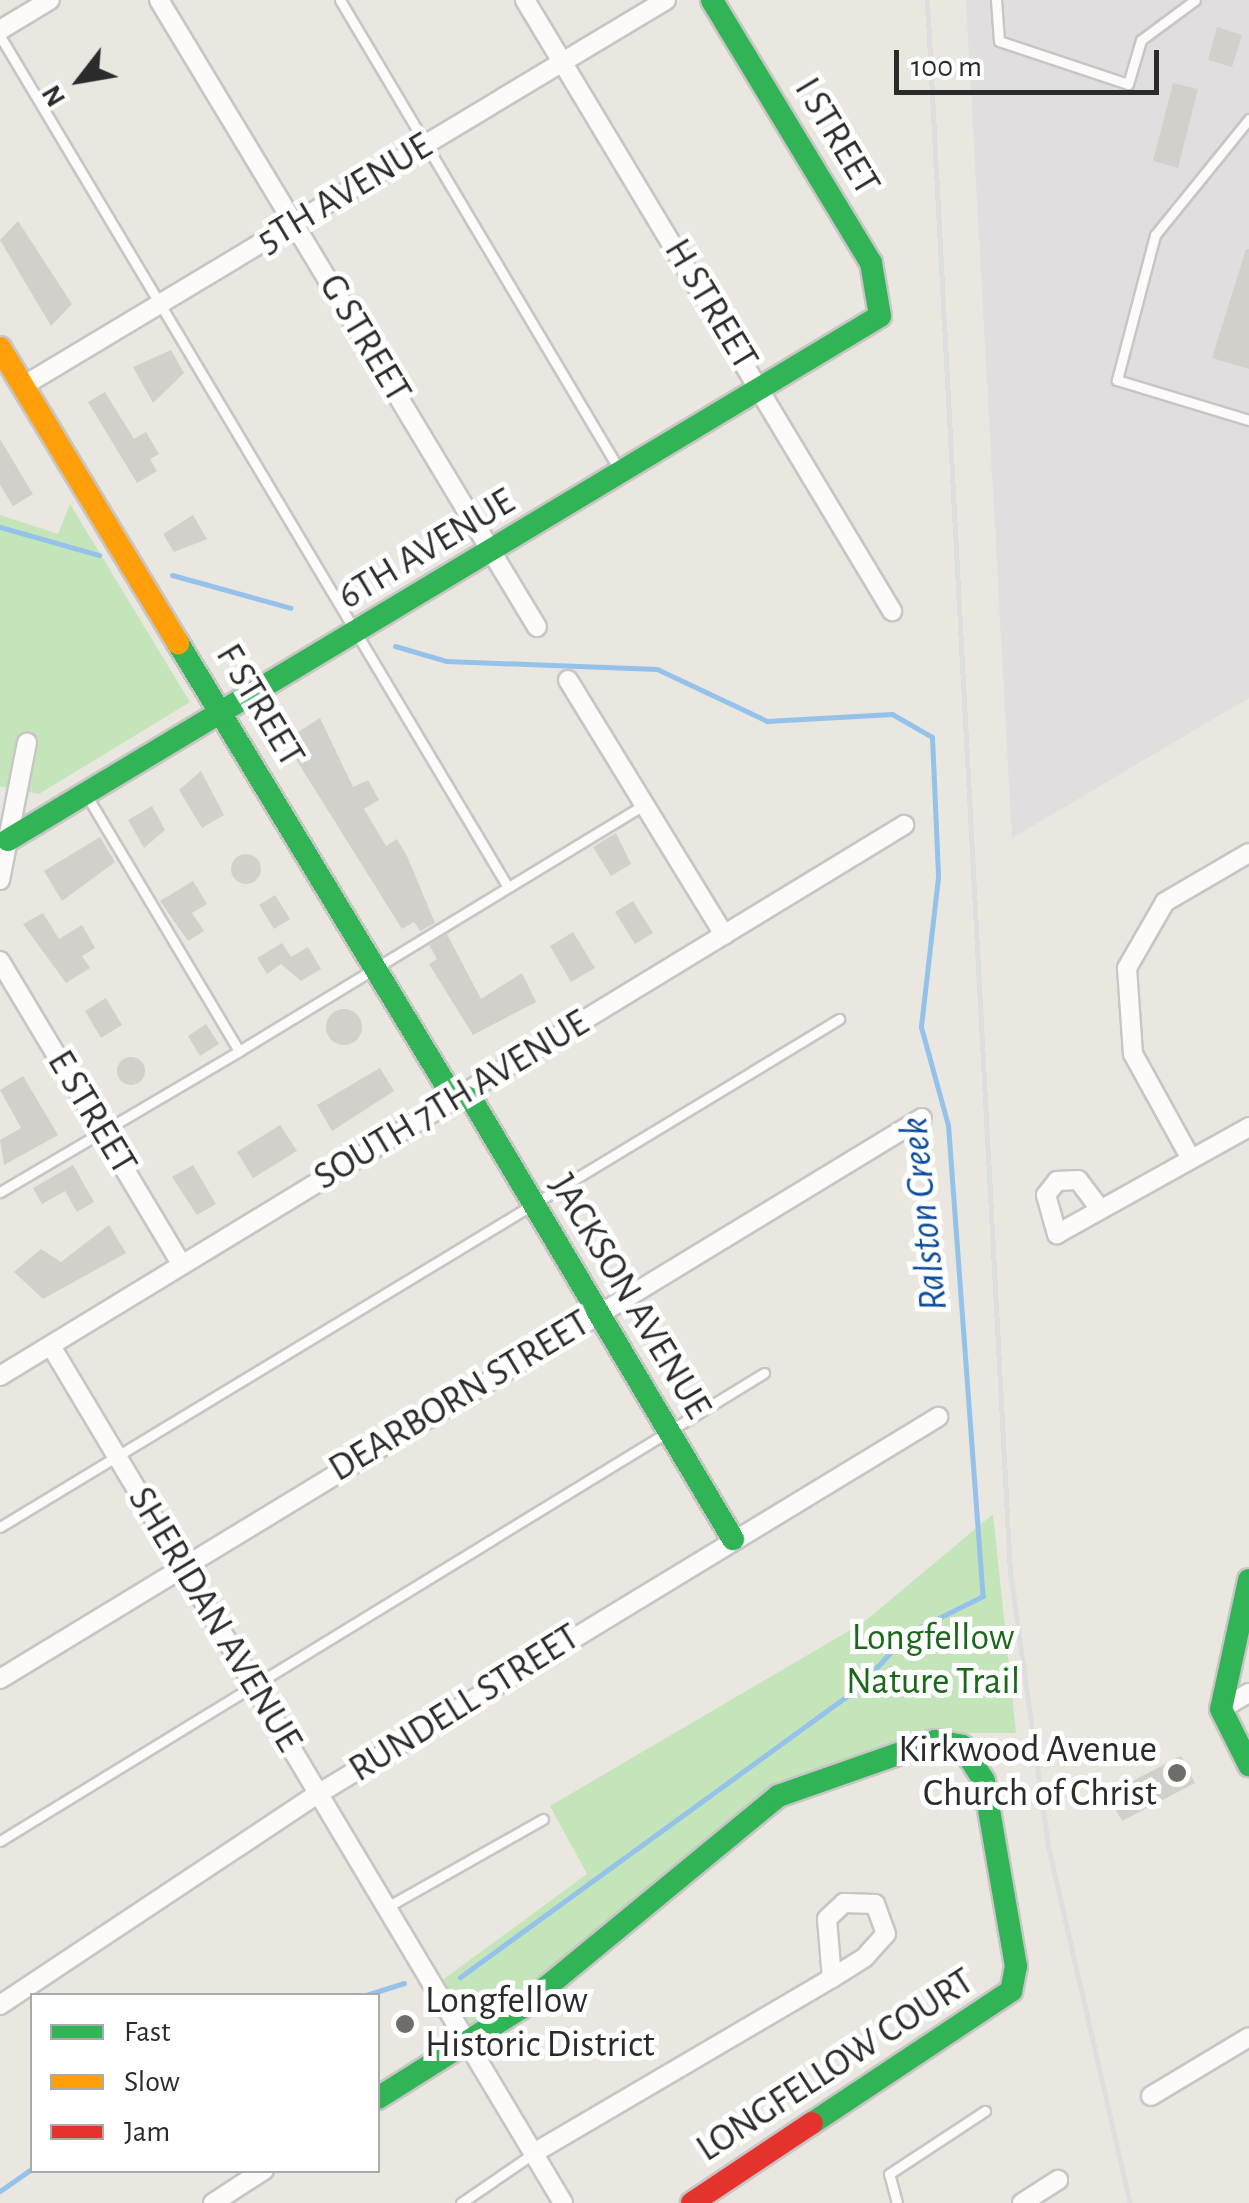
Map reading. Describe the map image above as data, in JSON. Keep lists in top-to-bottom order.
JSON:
{
  "streets": {
    "street": [
      "I STREET",
      "5TH AVENUE",
      "H STREET",
      "G STREET",
      "6TH AVENUE",
      "F STREET",
      "SOUTH 7TH AVENUE",
      "E STREET",
      "JACKSON AVENUE",
      "DEARBORN STREET",
      "SHERIDAN AVENUE",
      "RUNDELL STREET",
      "LONGFELLOW COURT"
    ]
  },
  "crossings": [
    ["I STREET", "6TH AVENUE"],
    ["5TH AVENUE", "H STREET"],
    ["5TH AVENUE", "G STREET"],
    ["5TH AVENUE", "F STREET"],
    ["H STREET", "6TH AVENUE"],
    ["G STREET", "6TH AVENUE"],
    ["6TH AVENUE", "F STREET"],
    ["F STREET", "SOUTH 7TH AVENUE"],
    ["F STREET", "JACKSON AVENUE"],
    ["SOUTH 7TH AVENUE", "E STREET"],
    ["SOUTH 7TH AVENUE", "JACKSON AVENUE"],
    ["SOUTH 7TH AVENUE", "SHERIDAN AVENUE"],
    ["JACKSON AVENUE", "DEARBORN STREET"],
    ["JACKSON AVENUE", "RUNDELL STREET"],
    ["DEARBORN STREET", "SHERIDAN AVENUE"],
    ["SHERIDAN AVENUE", "RUNDELL STREET"],
    ["SHERIDAN AVENUE", "LONGFELLOW COURT"]
  ],
  "water": ["Ralston Creek"],
  "parks": ["Longfellow Nature Trail"],
  "places": ["Kirkwood Avenue Church of Christ", "Longfellow Historic District"],
  "legend": ["Fast", "Slow", "Jam"],
  "scale_bar": "100 m",
  "north": "bottom left"
}
